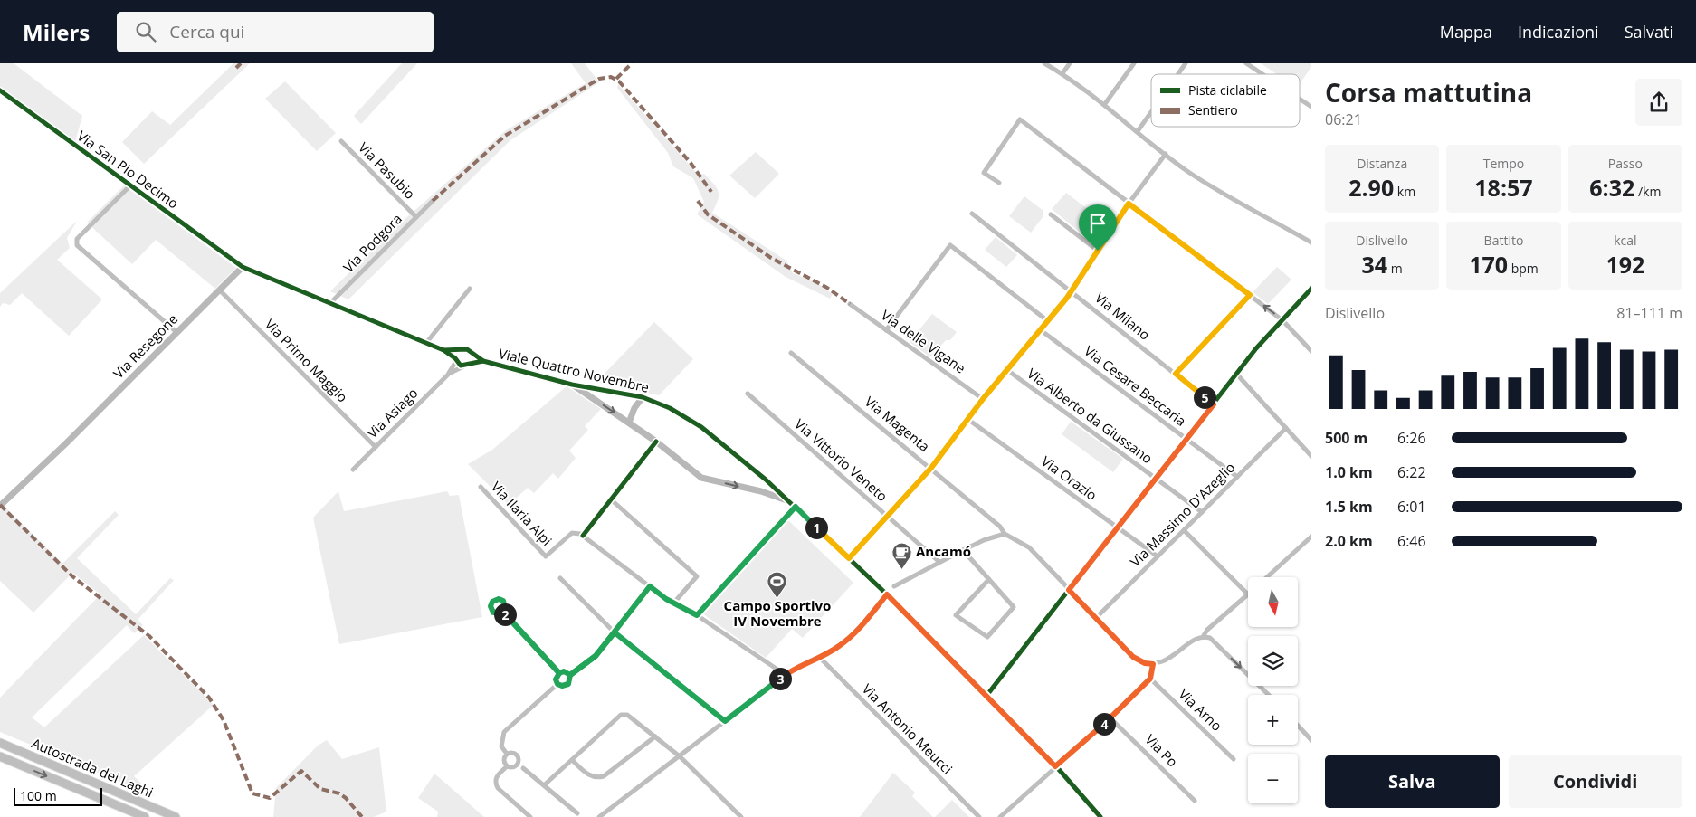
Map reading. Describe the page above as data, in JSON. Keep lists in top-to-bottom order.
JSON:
{
  "streets": {
    "highway": ["Autostrada dei Laghi"],
    "street": [
      "Via San Pio Decimo",
      "Via Pasubio",
      "Via Podgora",
      "Via Milano",
      "Via delle Vigane",
      "Via Resegone",
      "Via Primo Maggio",
      "Viale Quattro Novembre",
      "Via Cesare Beccaria",
      "Via Asiago",
      "Via Alberto da Giussano",
      "Via Magenta",
      "Via Vittorio Veneto",
      "Via Orazio",
      "Via Ilaria Alpi",
      "Via Massimo D'Azeglio",
      "Via Arno",
      "Via Antonio Meucci",
      "Via Po"
    ]
  },
  "crossings": [
    ["Via San Pio Decimo", "Via Resegone"],
    ["Via Pasubio", "Via Podgora"],
    ["Via Resegone", "Via Primo Maggio"],
    ["Via Primo Maggio", "Via Asiago"],
    ["Viale Quattro Novembre", "Via Asiago"],
    ["Via Cesare Beccaria", "Via Massimo D'Azeglio"],
    ["Via Alberto da Giussano", "Via Massimo D'Azeglio"],
    ["Via Magenta", "Via Massimo D'Azeglio"],
    ["Via Orazio", "Via Massimo D'Azeglio"]
  ],
  "places": {
    "cafe": ["Ancamó"],
    "sports": ["Campo Sportivo IV Novembre"]
  },
  "legend": ["Pista ciclabile", "Sentiero"],
  "scale_bar": "100 m",
  "north": "bottom",
  "page": {
    "header": "Milers",
    "search": "Cerca qui",
    "nav": ["Mappa", "Indicazioni", "Salvati"],
    "heading": ["Corsa mattutina", "06:21"],
    "stats": [
      ["Distanza", "2.90 km"],
      ["Tempo", "18:57"],
      ["Passo", "6:32 /km"],
      ["Dislivello", "34 m"],
      ["Battito", "170 bpm"],
      ["kcal", "192"]
    ],
    "chart": ["Dislivello", "81–111 m"],
    "pins": [
      "5",
      "1",
      "2",
      "3",
      "4"
    ],
    "list": [
      {
        "name": "500 m",
        "note": "6:26"
      },
      {
        "name": "1.0 km",
        "note": "6:22"
      },
      {
        "name": "1.5 km",
        "note": "6:01"
      },
      {
        "name": "2.0 km",
        "note": "6:46"
      }
    ],
    "map_buttons": ["+", "−"],
    "buttons": ["Salva", "Condividi"],
    "scale": "100 m"
  }
}
